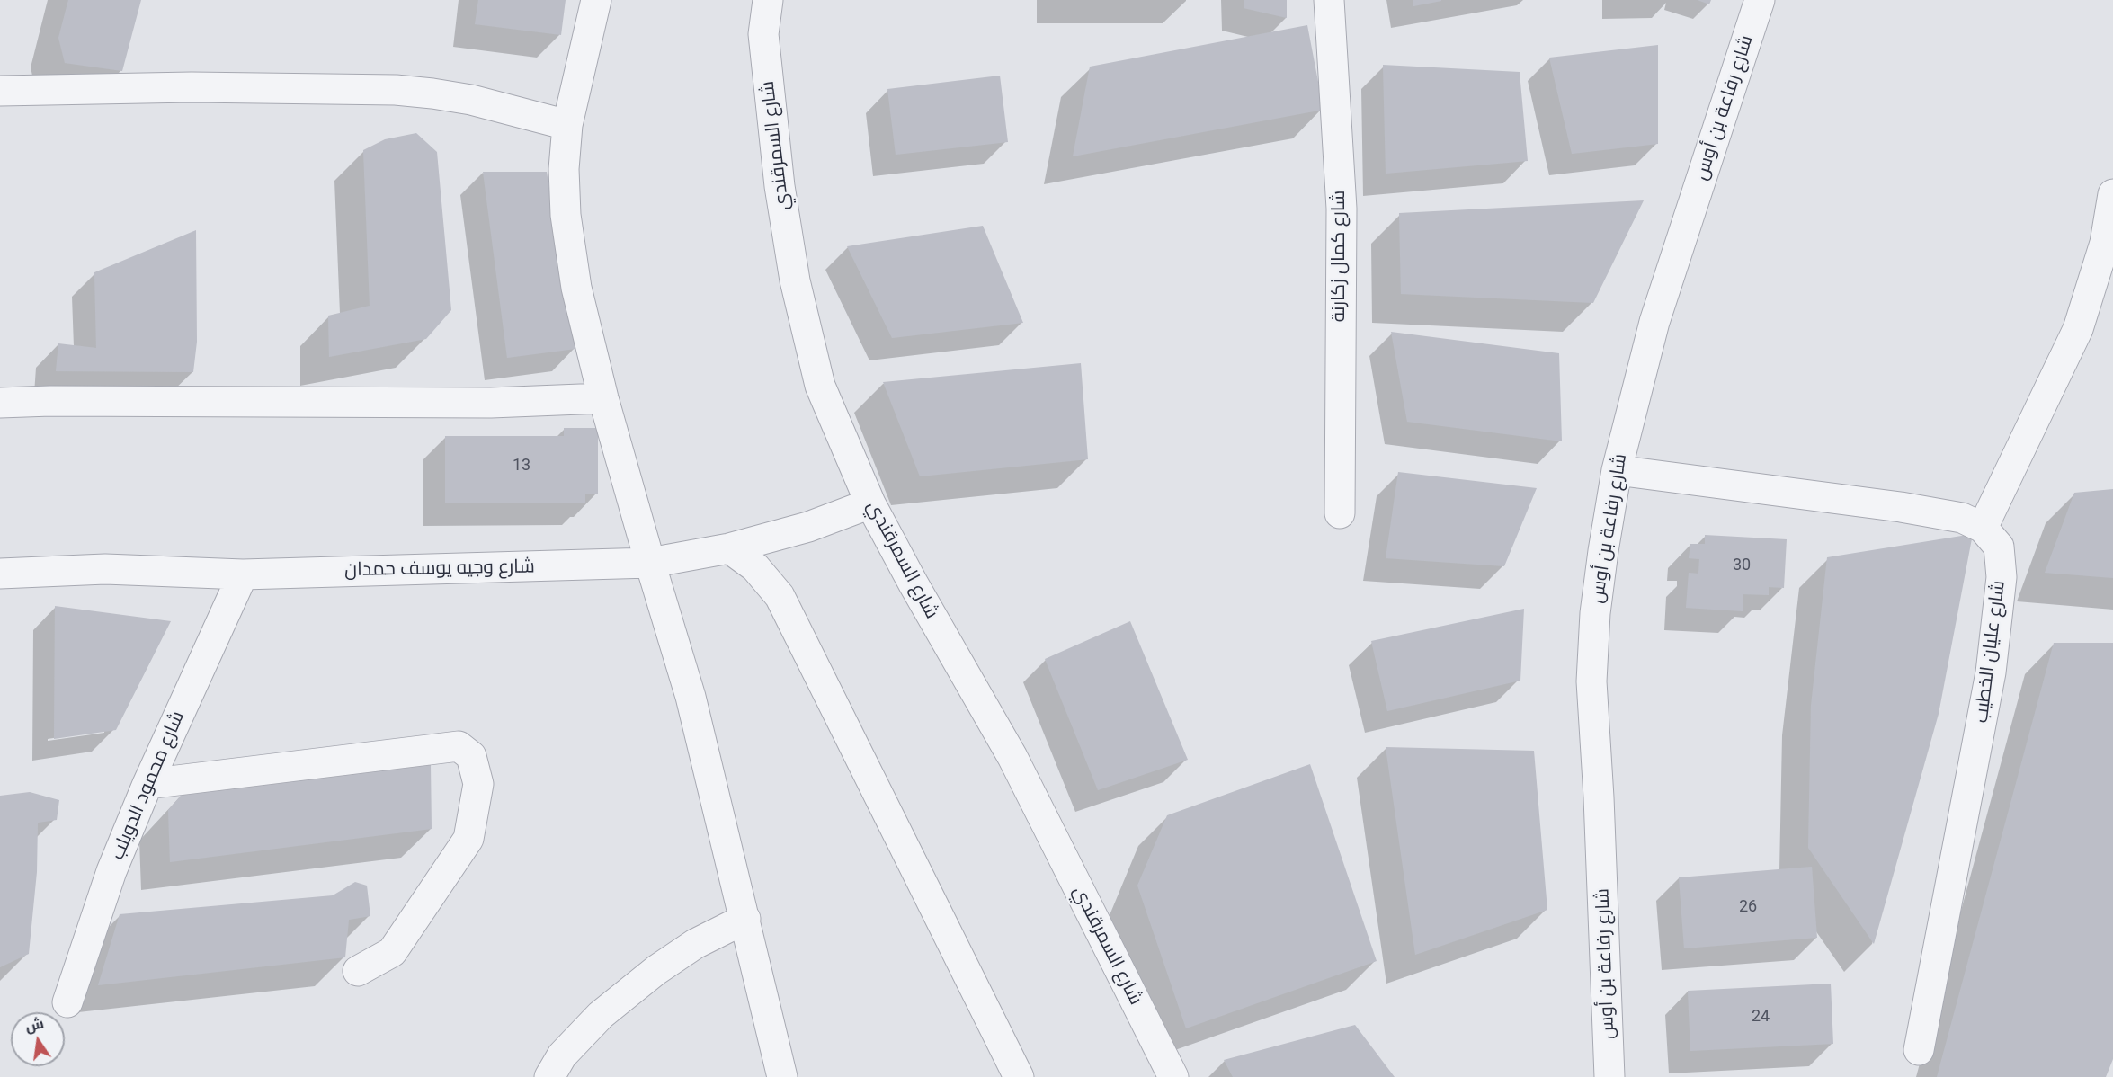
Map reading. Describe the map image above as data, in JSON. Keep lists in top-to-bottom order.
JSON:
{
  "streets": {
    "street": [
      "شارع رفاعة بن أوس",
      "شارع السمرقندي",
      "شارع كمال زكارنة",
      "شارع وجيه يوسف حمدان",
      "شارع عليان الخطيب",
      "شارع محمود الدويلب"
    ]
  },
  "crossings": [
    ["شارع رفاعة بن أوس", "شارع عليان الخطيب"],
    ["شارع السمرقندي", "شارع وجيه يوسف حمدان"],
    ["شارع وجيه يوسف حمدان", "شارع محمود الدويلب"]
  ],
  "house_numbers": [
    "13",
    "30",
    "26",
    "24"
  ],
  "north": "top"
}
